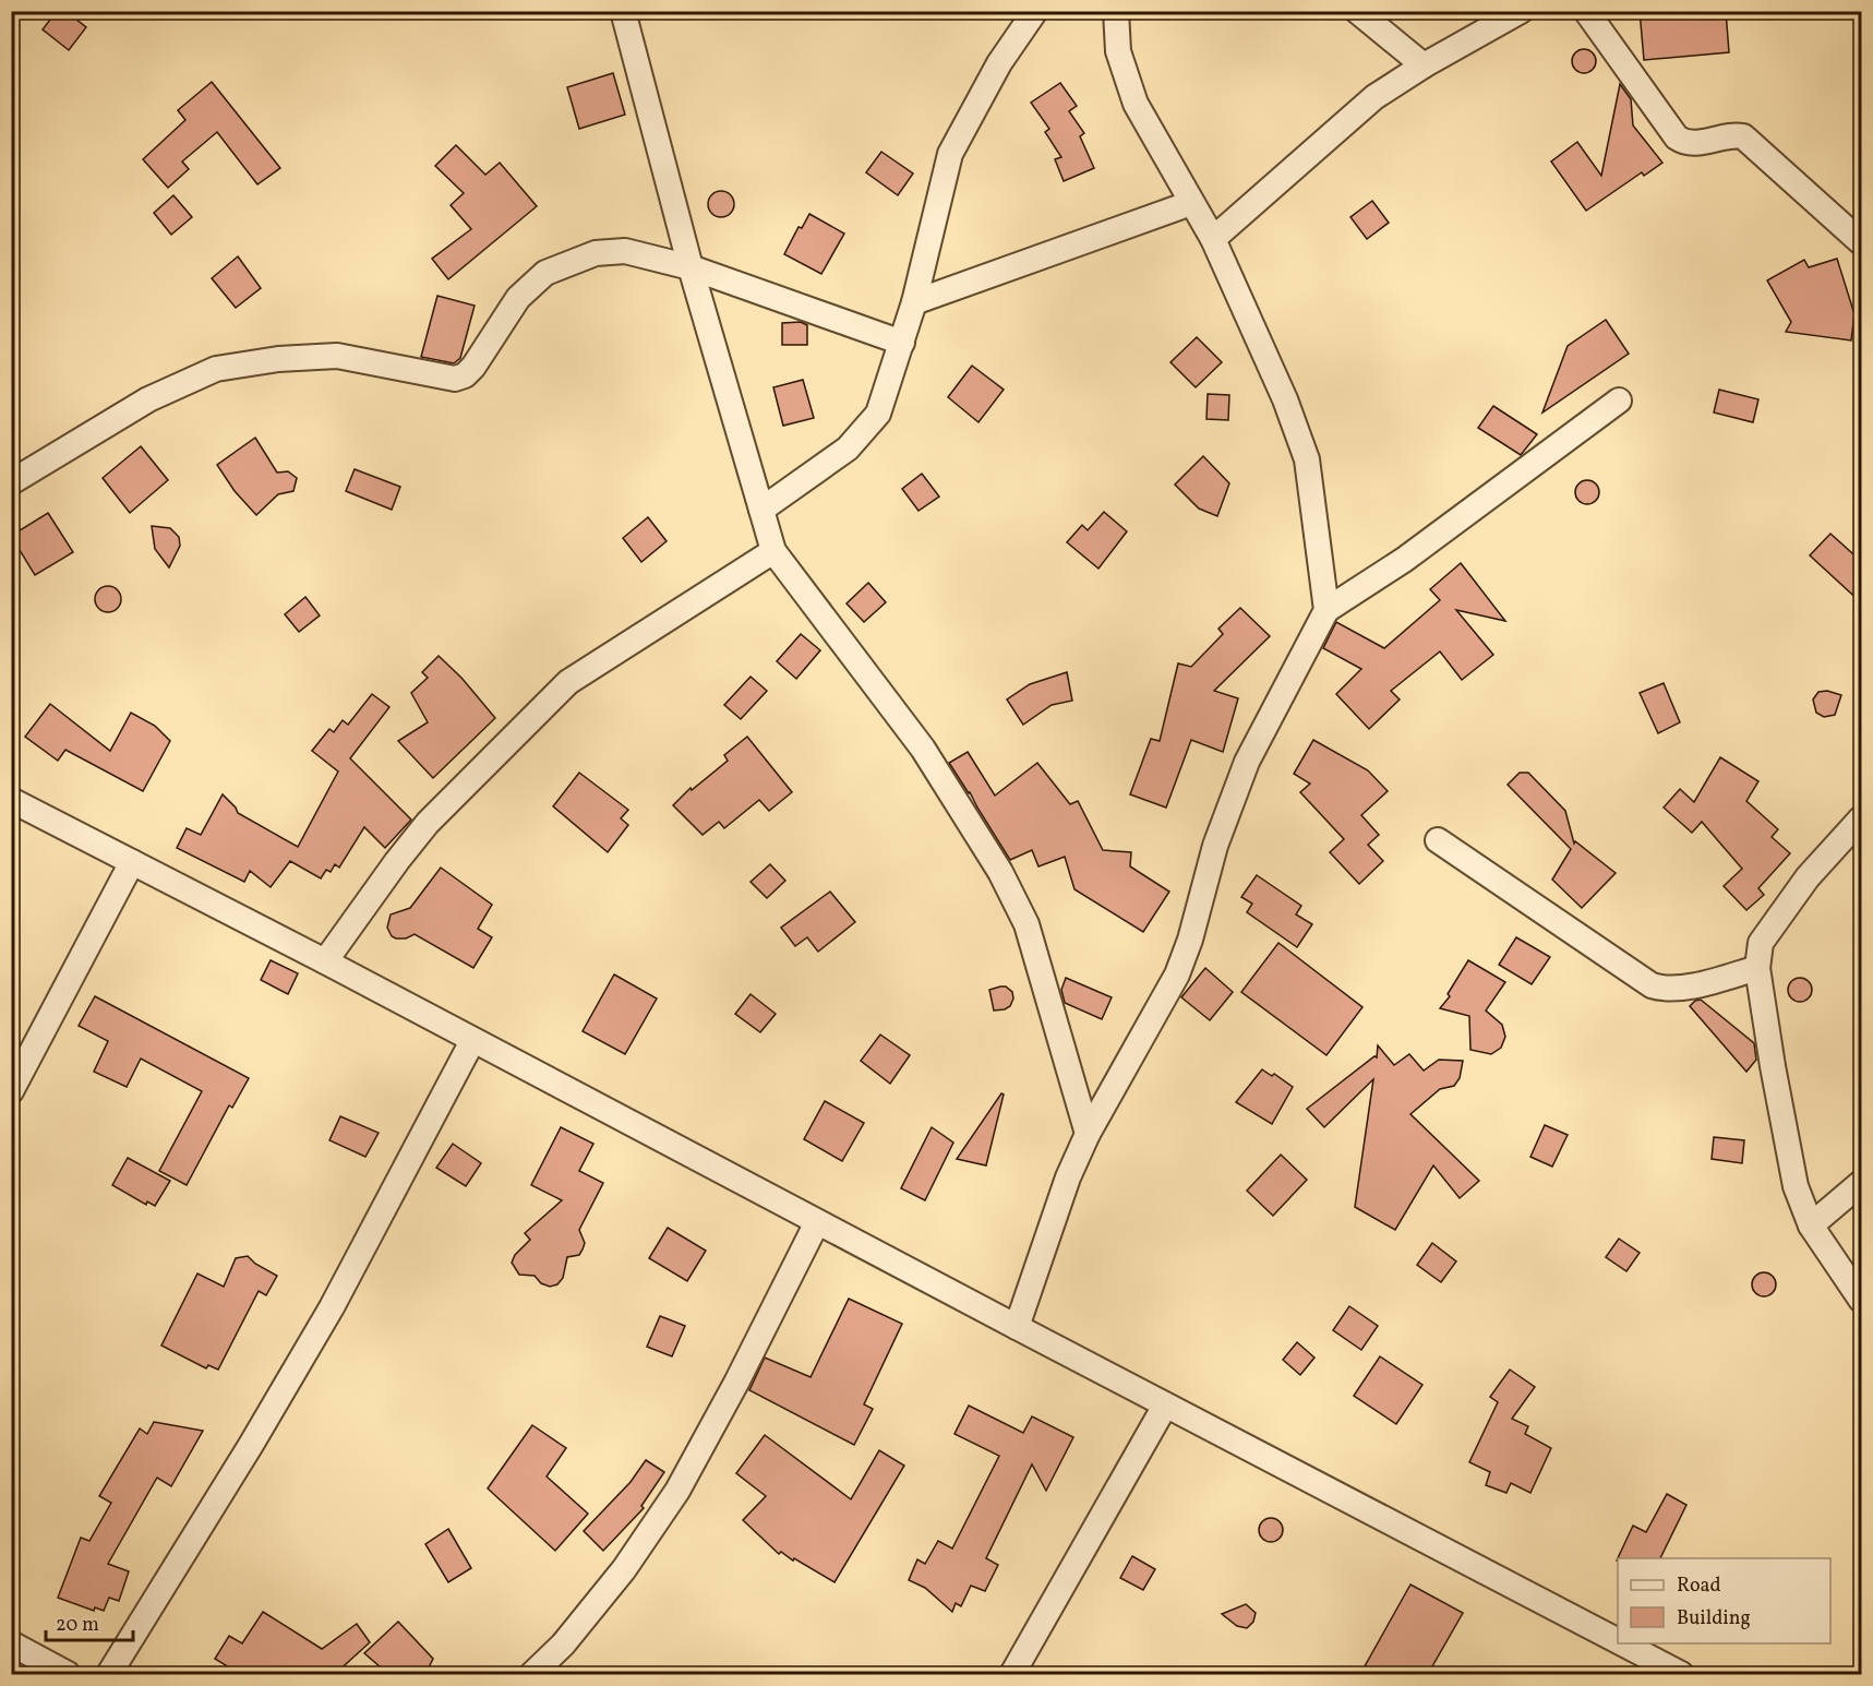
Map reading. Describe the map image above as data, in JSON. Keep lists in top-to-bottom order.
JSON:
{
  "legend": ["Road", "Building"],
  "scale_bar": "20 m"
}
